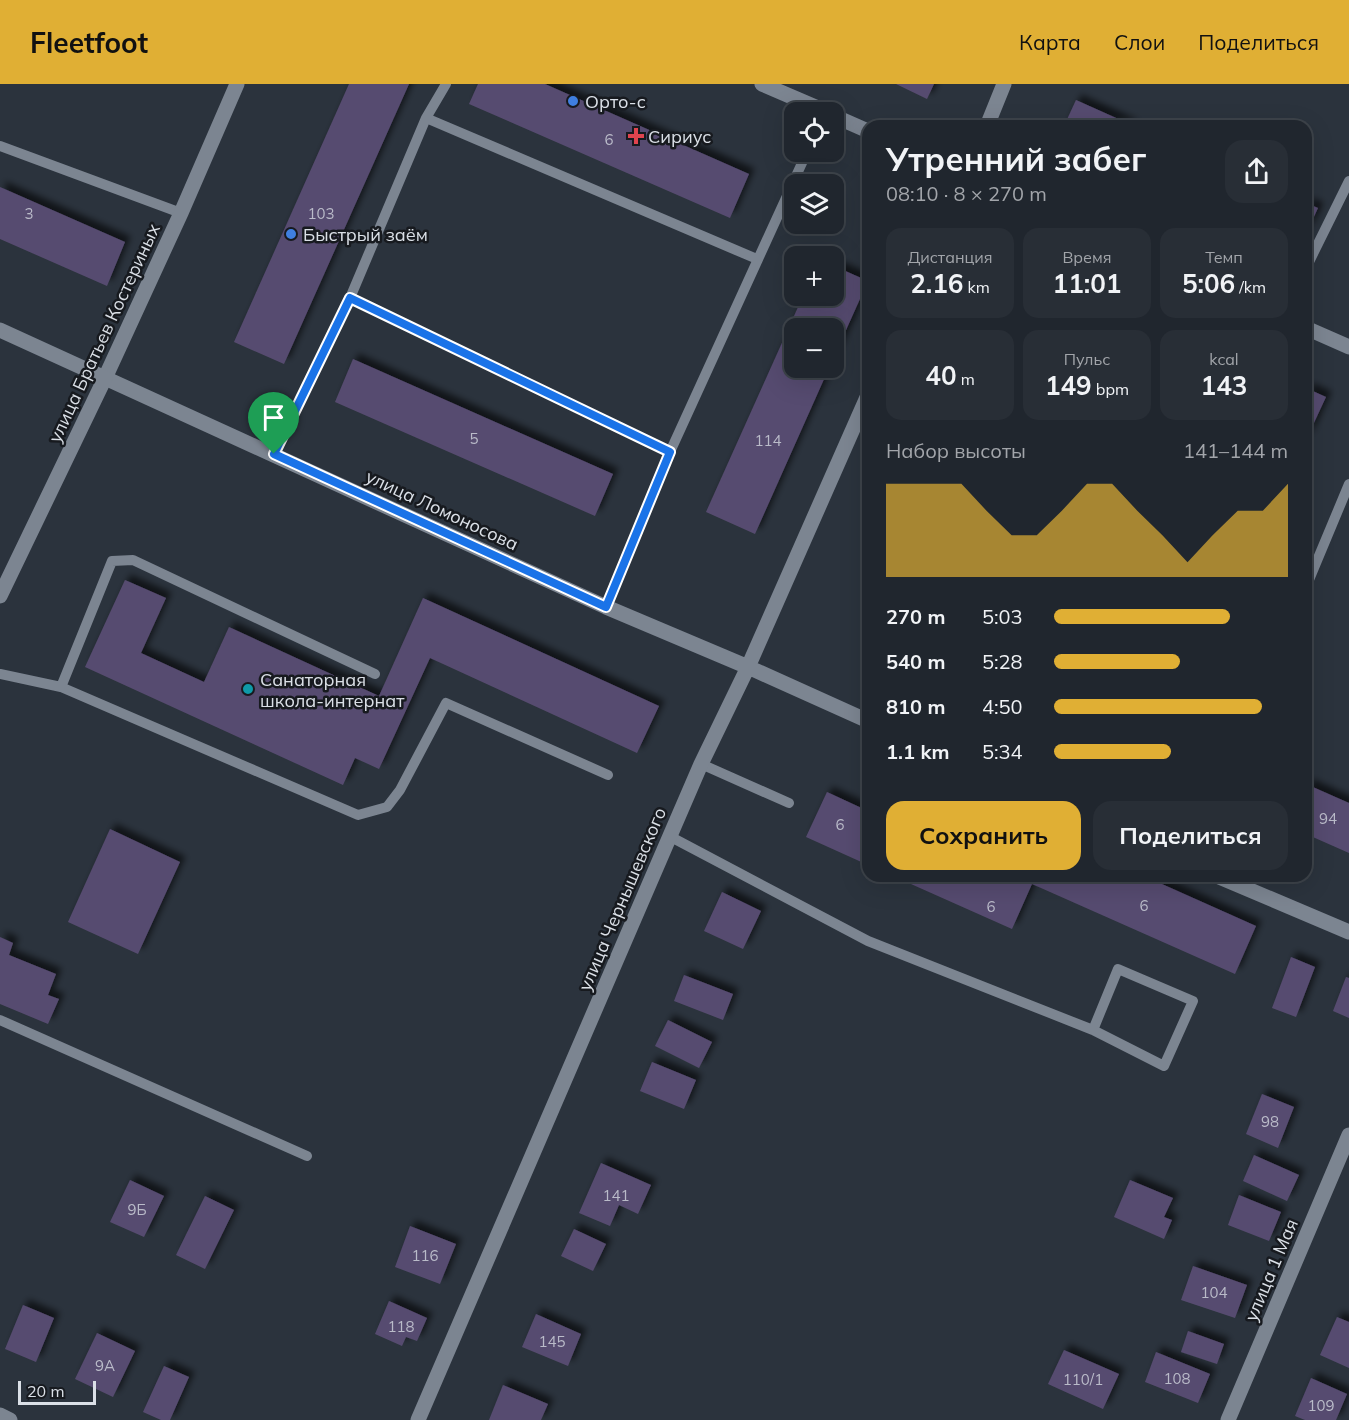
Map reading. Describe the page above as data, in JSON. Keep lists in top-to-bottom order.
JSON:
{
  "streets": {
    "street": [
      "улица Братьев Костериных",
      "улица Ломоносова",
      "улица Чернышевского",
      "улица 1 Мая"
    ]
  },
  "crossings": [
    ["улица Братьев Костериных", "улица Ломоносова"],
    ["улица Ломоносова", "улица Чернышевского"]
  ],
  "places": {
    "other": ["Орто-с", "Быстрый заём", "Санаторная школа-интернат"],
    "health": ["Сириус"]
  },
  "house_numbers": [
    "6",
    "3",
    "103",
    "5",
    "114",
    "94",
    "6",
    "6",
    "6",
    "98",
    "141",
    "9Б",
    "116",
    "104",
    "118",
    "145",
    "9А",
    "108",
    "110/1",
    "109"
  ],
  "scale_bar": "20 m",
  "page": {
    "header": "Fleetfoot",
    "nav": ["Карта", "Слои", "Поделиться"],
    "map_buttons": ["+", "−"],
    "heading": ["Утренний забег", "08:10 · 8 × 270 m"],
    "stats": [
      ["Дистанция", "2.16 km"],
      ["Время", "11:01"],
      ["Темп", "5:06 /km"],
      ["40 m"],
      ["Пульс", "149 bpm"],
      ["kcal", "143"]
    ],
    "chart": ["Набор высоты", "141–144 m"],
    "list": [
      {
        "name": "270 m",
        "note": "5:03"
      },
      {
        "name": "540 m",
        "note": "5:28"
      },
      {
        "name": "810 m",
        "note": "4:50"
      },
      {
        "name": "1.1 km",
        "note": "5:34"
      }
    ],
    "buttons": ["Сохранить", "Поделиться"],
    "scale": "20 m"
  }
}
